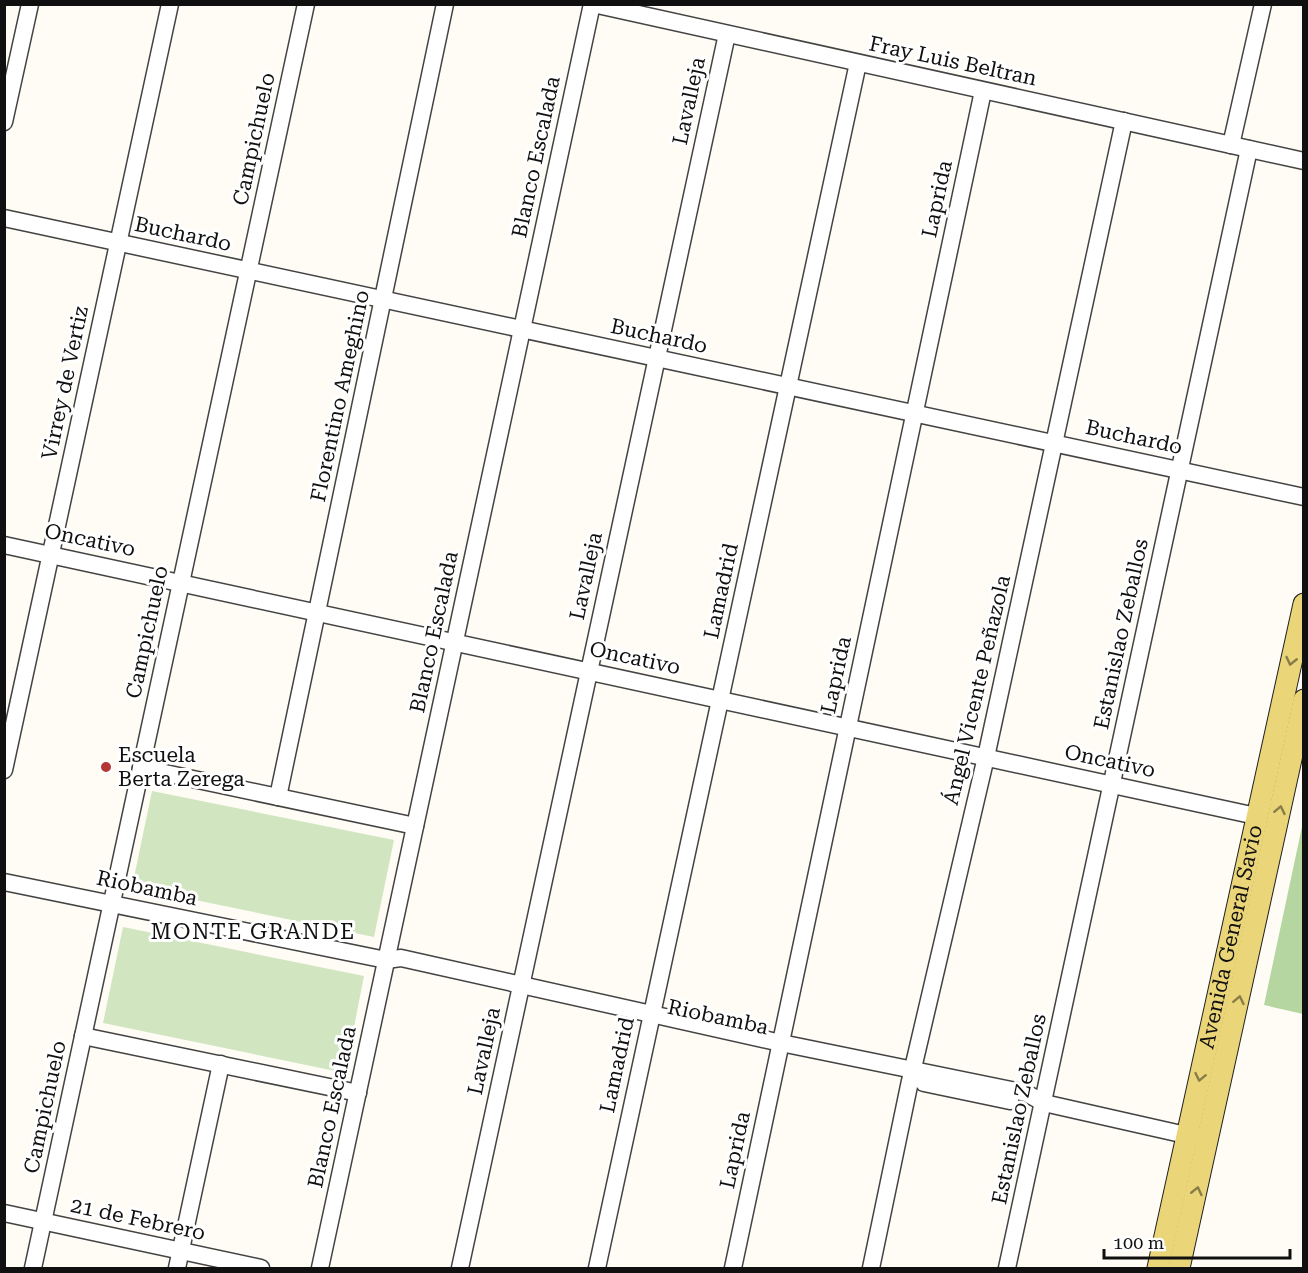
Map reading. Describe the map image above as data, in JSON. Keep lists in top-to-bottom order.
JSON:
{
  "streets": {
    "main road": ["Avenida General Savio"],
    "street": [
      "Fray Luis Beltran",
      "Lavalleja",
      "Campichuelo",
      "Blanco Escalada",
      "Laprida",
      "Buchardo",
      "Virrey de Vertiz",
      "Florentino Ameghino",
      "Oncativo",
      "Lamadrid",
      "Estanislao Zeballos",
      "Ángel Vicente Peñazola",
      "Riobamba",
      "21 de Febrero"
    ]
  },
  "crossings": [
    ["Fray Luis Beltran", "Lavalleja"],
    ["Fray Luis Beltran", "Blanco Escalada"],
    ["Fray Luis Beltran", "Laprida"],
    ["Fray Luis Beltran", "Lamadrid"],
    ["Fray Luis Beltran", "Estanislao Zeballos"],
    ["Fray Luis Beltran", "Ángel Vicente Peñazola"],
    ["Lavalleja", "Buchardo"],
    ["Lavalleja", "Oncativo"],
    ["Lavalleja", "Riobamba"],
    ["Campichuelo", "Buchardo"],
    ["Campichuelo", "Oncativo"],
    ["Campichuelo", "Riobamba"],
    ["Campichuelo", "21 de Febrero"],
    ["Blanco Escalada", "Buchardo"],
    ["Blanco Escalada", "Oncativo"],
    ["Blanco Escalada", "Riobamba"],
    ["Laprida", "Buchardo"],
    ["Laprida", "Oncativo"],
    ["Laprida", "Riobamba"],
    ["Buchardo", "Virrey de Vertiz"],
    ["Buchardo", "Florentino Ameghino"],
    ["Buchardo", "Lamadrid"],
    ["Buchardo", "Estanislao Zeballos"],
    ["Buchardo", "Ángel Vicente Peñazola"],
    ["Virrey de Vertiz", "Oncativo"],
    ["Florentino Ameghino", "Oncativo"],
    ["Oncativo", "Lamadrid"],
    ["Oncativo", "Estanislao Zeballos"],
    ["Oncativo", "Ángel Vicente Peñazola"],
    ["Oncativo", "Avenida General Savio"],
    ["Lamadrid", "Riobamba"],
    ["Estanislao Zeballos", "Riobamba"],
    ["Ángel Vicente Peñazola", "Riobamba"],
    ["Riobamba", "Avenida General Savio"]
  ],
  "districts": ["MONTE GRANDE"],
  "places": ["Escuela Berta Zerega"],
  "scale_bar": "100 m"
}
